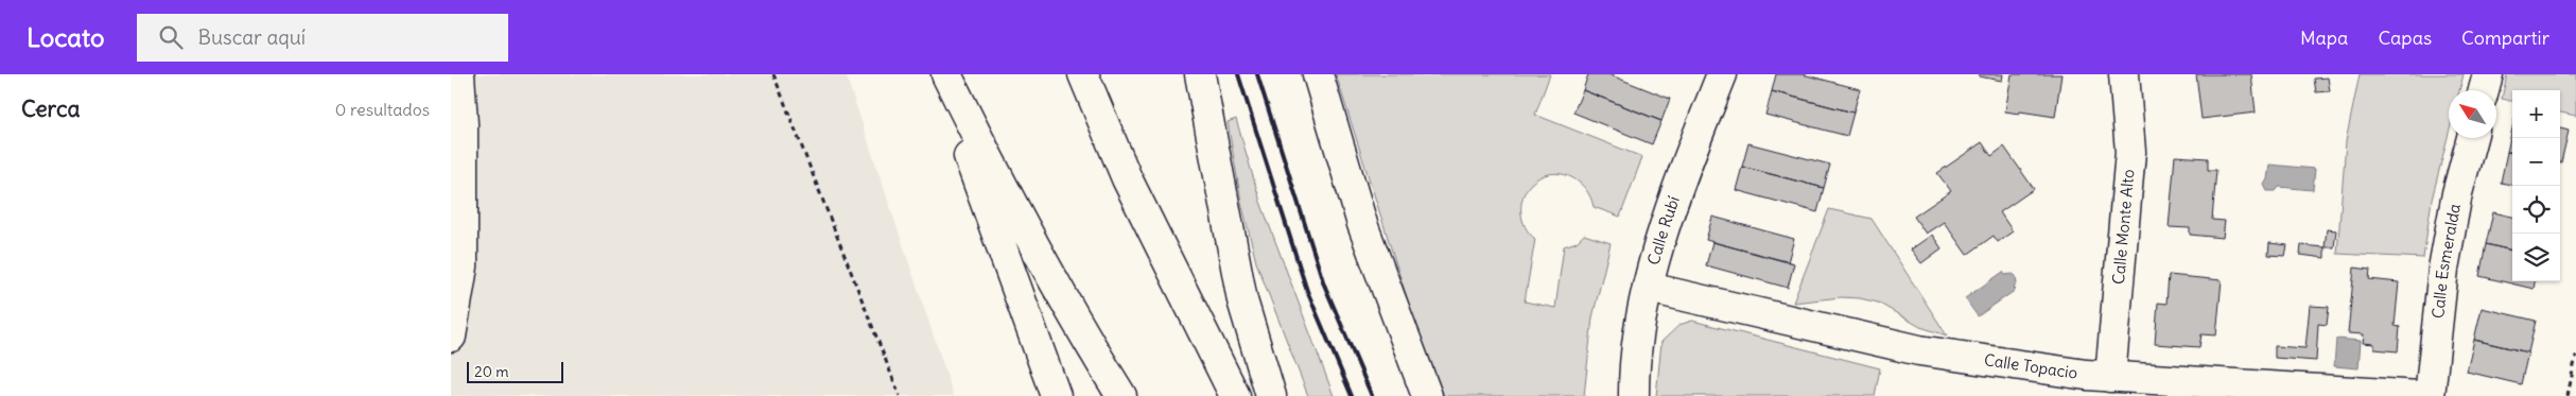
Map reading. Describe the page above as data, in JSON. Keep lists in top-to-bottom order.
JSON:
{
  "streets": {
    "street": [
      "Calle Monte Alto",
      "Calle Rubí",
      "Calle Esmeralda",
      "Calle Topacio"
    ]
  },
  "crossings": [
    ["Calle Monte Alto", "Calle Topacio"],
    ["Calle Rubí", "Calle Topacio"]
  ],
  "scale_bar": "20 m",
  "north": "top left",
  "page": {
    "header": "Locato",
    "search": "Buscar aquí",
    "nav": ["Mapa", "Capas", "Compartir"],
    "heading": ["Cerca", "0 resultados"],
    "map_buttons": ["+", "−"],
    "scale": "20 m"
  }
}
